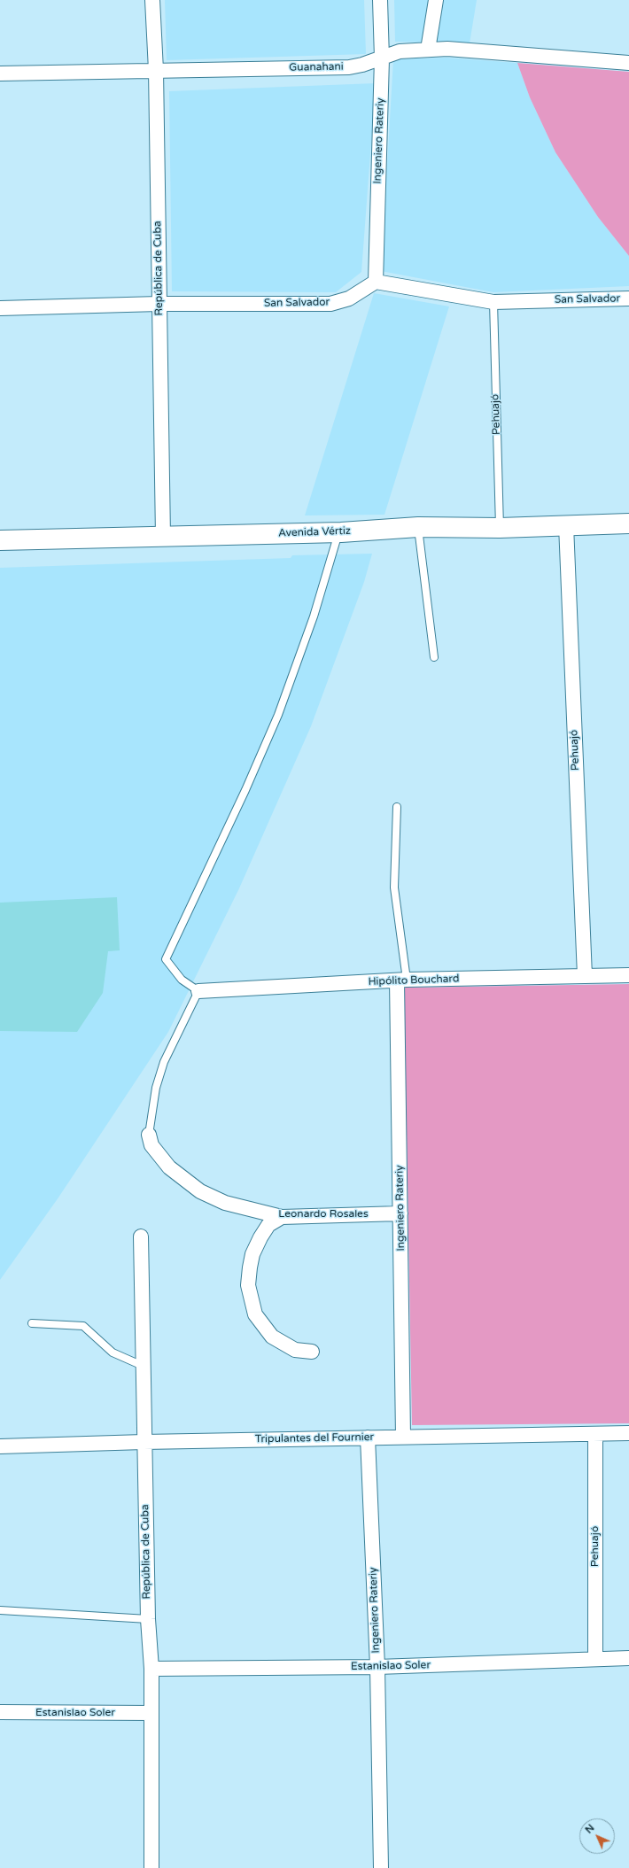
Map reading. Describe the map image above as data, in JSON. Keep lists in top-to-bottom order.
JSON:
{
  "streets": {
    "street": [
      "Guanahani",
      "Ingeniero Rateriy",
      "República de Cuba",
      "San Salvador",
      "Pehuajó",
      "Avenida Vértiz",
      "Hipólito Bouchard",
      "Leonardo Rosales",
      "Tripulantes del Fournier",
      "Estanislao Soler"
    ]
  },
  "crossings": [
    ["Guanahani", "Ingeniero Rateriy"],
    ["Guanahani", "República de Cuba"],
    ["Ingeniero Rateriy", "San Salvador"],
    ["Ingeniero Rateriy", "Hipólito Bouchard"],
    ["Ingeniero Rateriy", "Leonardo Rosales"],
    ["Ingeniero Rateriy", "Tripulantes del Fournier"],
    ["Ingeniero Rateriy", "Estanislao Soler"],
    ["República de Cuba", "San Salvador"],
    ["República de Cuba", "Avenida Vértiz"],
    ["República de Cuba", "Tripulantes del Fournier"],
    ["República de Cuba", "Estanislao Soler"],
    ["San Salvador", "Pehuajó"],
    ["Pehuajó", "Avenida Vértiz"],
    ["Pehuajó", "Hipólito Bouchard"],
    ["Pehuajó", "Tripulantes del Fournier"],
    ["Pehuajó", "Estanislao Soler"]
  ],
  "north": "top left"
}
